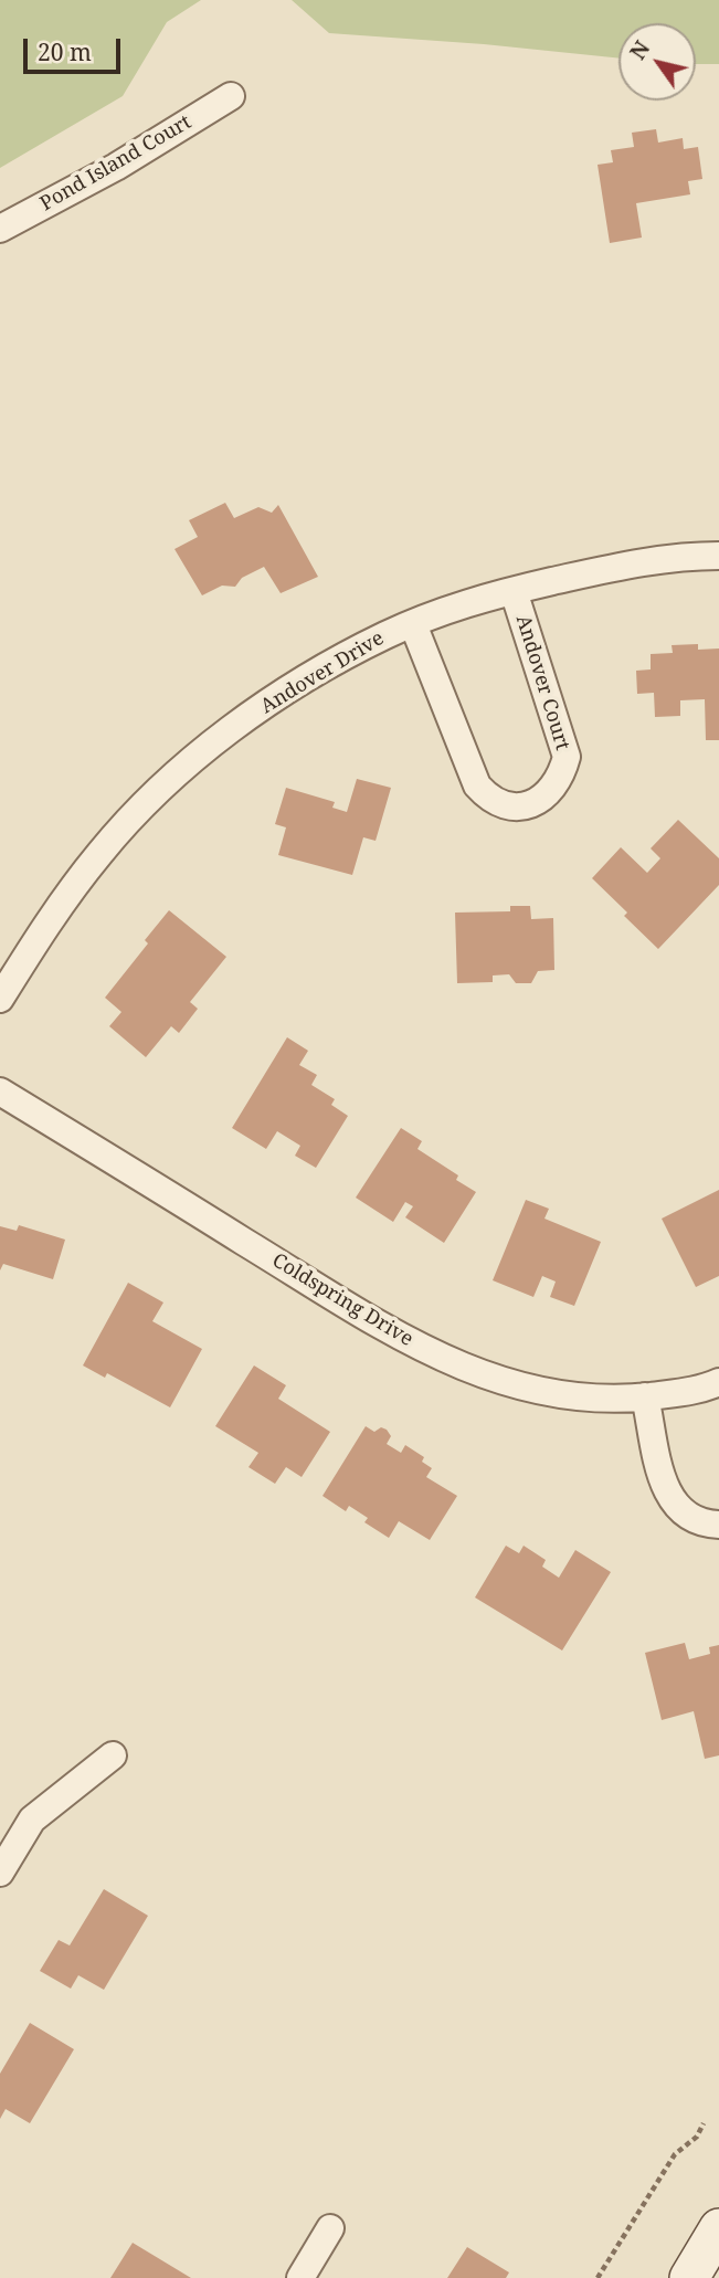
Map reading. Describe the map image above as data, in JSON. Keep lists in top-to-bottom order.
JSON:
{
  "streets": {
    "street": [
      "Pond Island Court",
      "Andover Drive",
      "Andover Court",
      "Coldspring Drive"
    ]
  },
  "crossings": [
    ["Andover Drive", "Andover Court"]
  ],
  "scale_bar": "20 m",
  "north": "top left"
}
